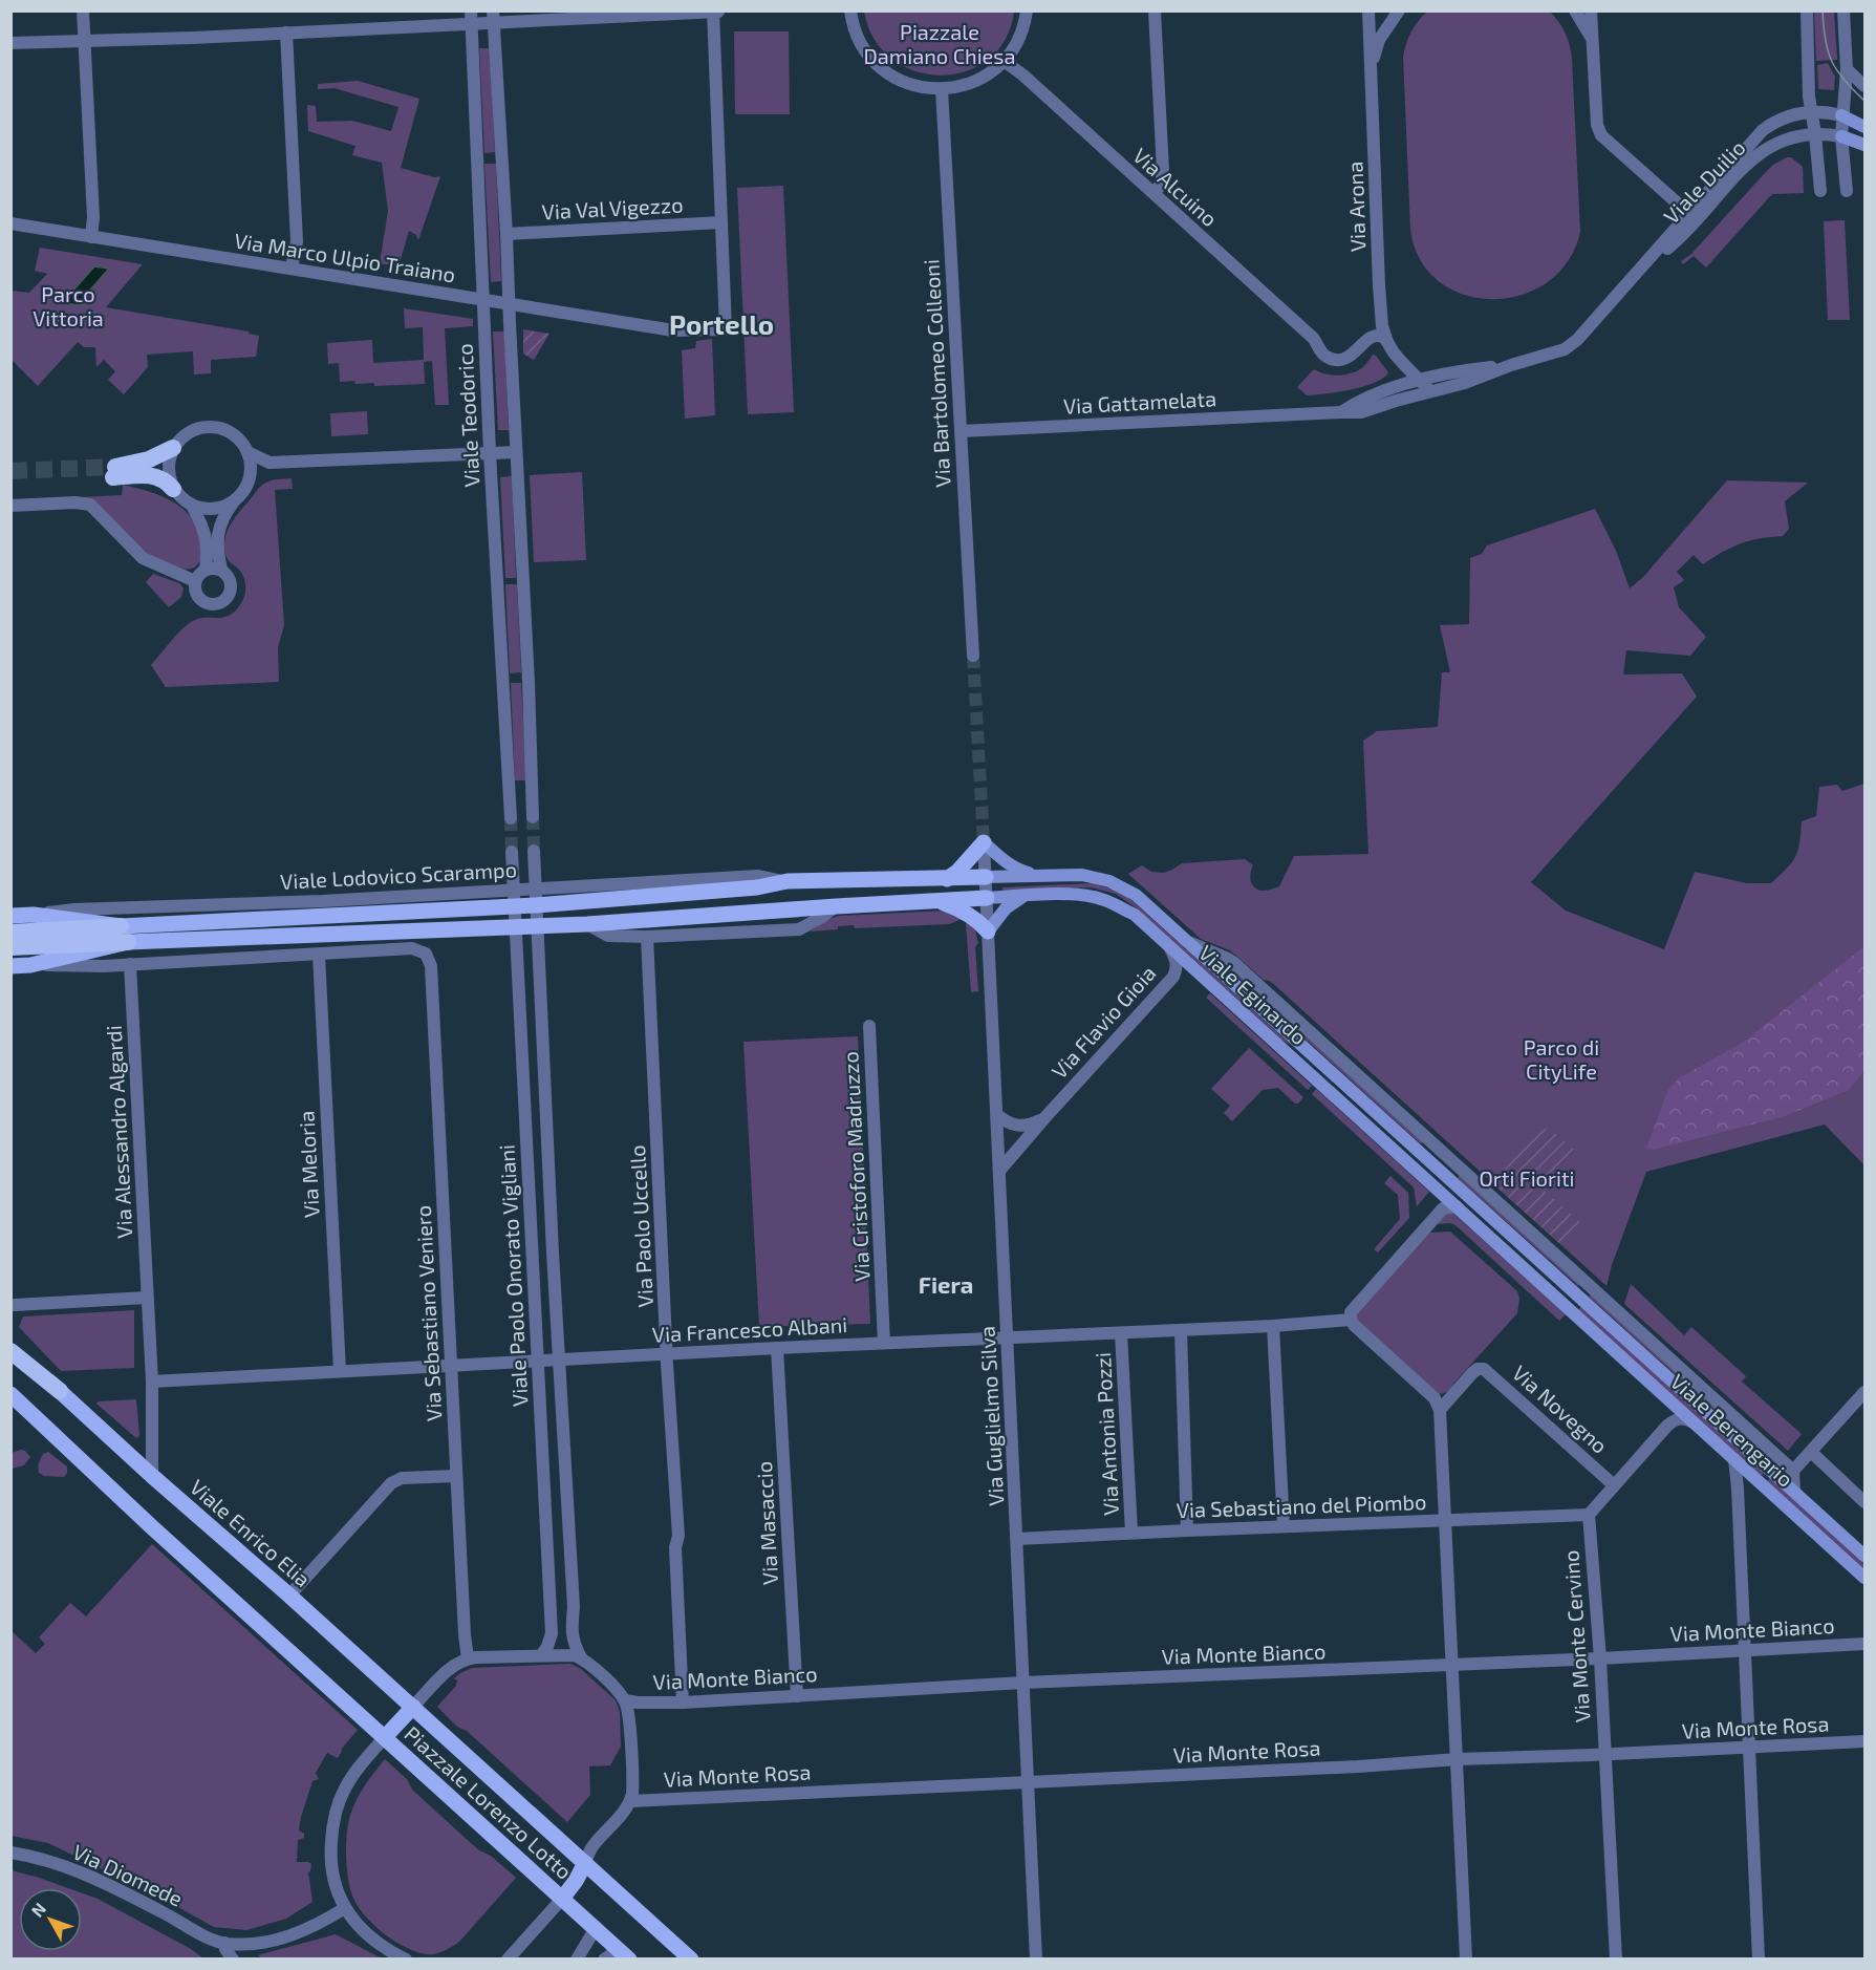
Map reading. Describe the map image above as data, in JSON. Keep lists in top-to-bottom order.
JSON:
{
  "streets": {
    "highway": ["Viale Lodovico Scarampo"],
    "main road": [
      "Viale Eginardo",
      "Viale Berengario",
      "Viale Enrico Elia",
      "Piazzale Lorenzo Lotto"
    ],
    "street": [
      "Viale Duilio",
      "Via Alcuino",
      "Via Arona",
      "Via Val Vigezzo",
      "Via Marco Ulpio Traiano",
      "Via Bartolomeo Colleoni",
      "Via Gattamelata",
      "Viale Teodorico",
      "Via Flavio Gioia",
      "Via Alessandro Algardi",
      "Via Meloria",
      "Via Cristoforo Madruzzo",
      "Via Paolo Uccello",
      "Viale Paolo Onorato Vigliani",
      "Via Sebastiano Veniero",
      "Via Francesco Albani",
      "Via Novegno",
      "Via Guglielmo Silva",
      "Via Antonia Pozzi",
      "Via Sebastiano del Piombo",
      "Via Masaccio",
      "Via Monte Bianco",
      "Via Monte Cervino",
      "Via Monte Rosa",
      "Via Diomede"
    ]
  },
  "crossings": [
    ["Viale Duilio", "Via Gattamelata"],
    ["Via Alcuino", "Via Arona"],
    ["Via Val Vigezzo", "Via Marco Ulpio Traiano"],
    ["Via Marco Ulpio Traiano", "Viale Teodorico"],
    ["Via Bartolomeo Colleoni", "Via Gattamelata"],
    ["Viale Lodovico Scarampo", "Viale Eginardo"],
    ["Viale Lodovico Scarampo", "Via Paolo Uccello"],
    ["Viale Lodovico Scarampo", "Viale Paolo Onorato Vigliani"],
    ["Viale Lodovico Scarampo", "Via Guglielmo Silva"],
    ["Viale Eginardo", "Via Flavio Gioia"],
    ["Viale Eginardo", "Via Guglielmo Silva"],
    ["Viale Eginardo", "Viale Berengario"],
    ["Via Flavio Gioia", "Via Guglielmo Silva"],
    ["Via Alessandro Algardi", "Via Francesco Albani"],
    ["Via Alessandro Algardi", "Viale Enrico Elia"],
    ["Via Meloria", "Via Francesco Albani"],
    ["Via Cristoforo Madruzzo", "Via Francesco Albani"],
    ["Via Paolo Uccello", "Via Francesco Albani"],
    ["Via Paolo Uccello", "Via Monte Bianco"],
    ["Viale Paolo Onorato Vigliani", "Via Francesco Albani"],
    ["Via Sebastiano Veniero", "Via Francesco Albani"],
    ["Via Sebastiano Veniero", "Piazzale Lorenzo Lotto"],
    ["Via Francesco Albani", "Via Guglielmo Silva"],
    ["Via Francesco Albani", "Via Antonia Pozzi"],
    ["Via Francesco Albani", "Via Masaccio"],
    ["Via Guglielmo Silva", "Via Sebastiano del Piombo"],
    ["Via Guglielmo Silva", "Via Monte Bianco"],
    ["Via Guglielmo Silva", "Via Monte Rosa"],
    ["Via Antonia Pozzi", "Via Sebastiano del Piombo"],
    ["Via Sebastiano del Piombo", "Via Monte Cervino"],
    ["Via Masaccio", "Via Monte Bianco"],
    ["Viale Enrico Elia", "Piazzale Lorenzo Lotto"],
    ["Via Monte Bianco", "Via Monte Cervino"],
    ["Via Monte Cervino", "Via Monte Rosa"],
    ["Via Monte Rosa", "Piazzale Lorenzo Lotto"],
    ["Piazzale Lorenzo Lotto", "Via Diomede"]
  ],
  "districts": ["Portello", "Fiera"],
  "parks": [
    "Piazzale Damiano Chiesa",
    "Parco Vittoria",
    "Parco di CityLife",
    "Orti Fioriti"
  ],
  "north": "top left"
}
